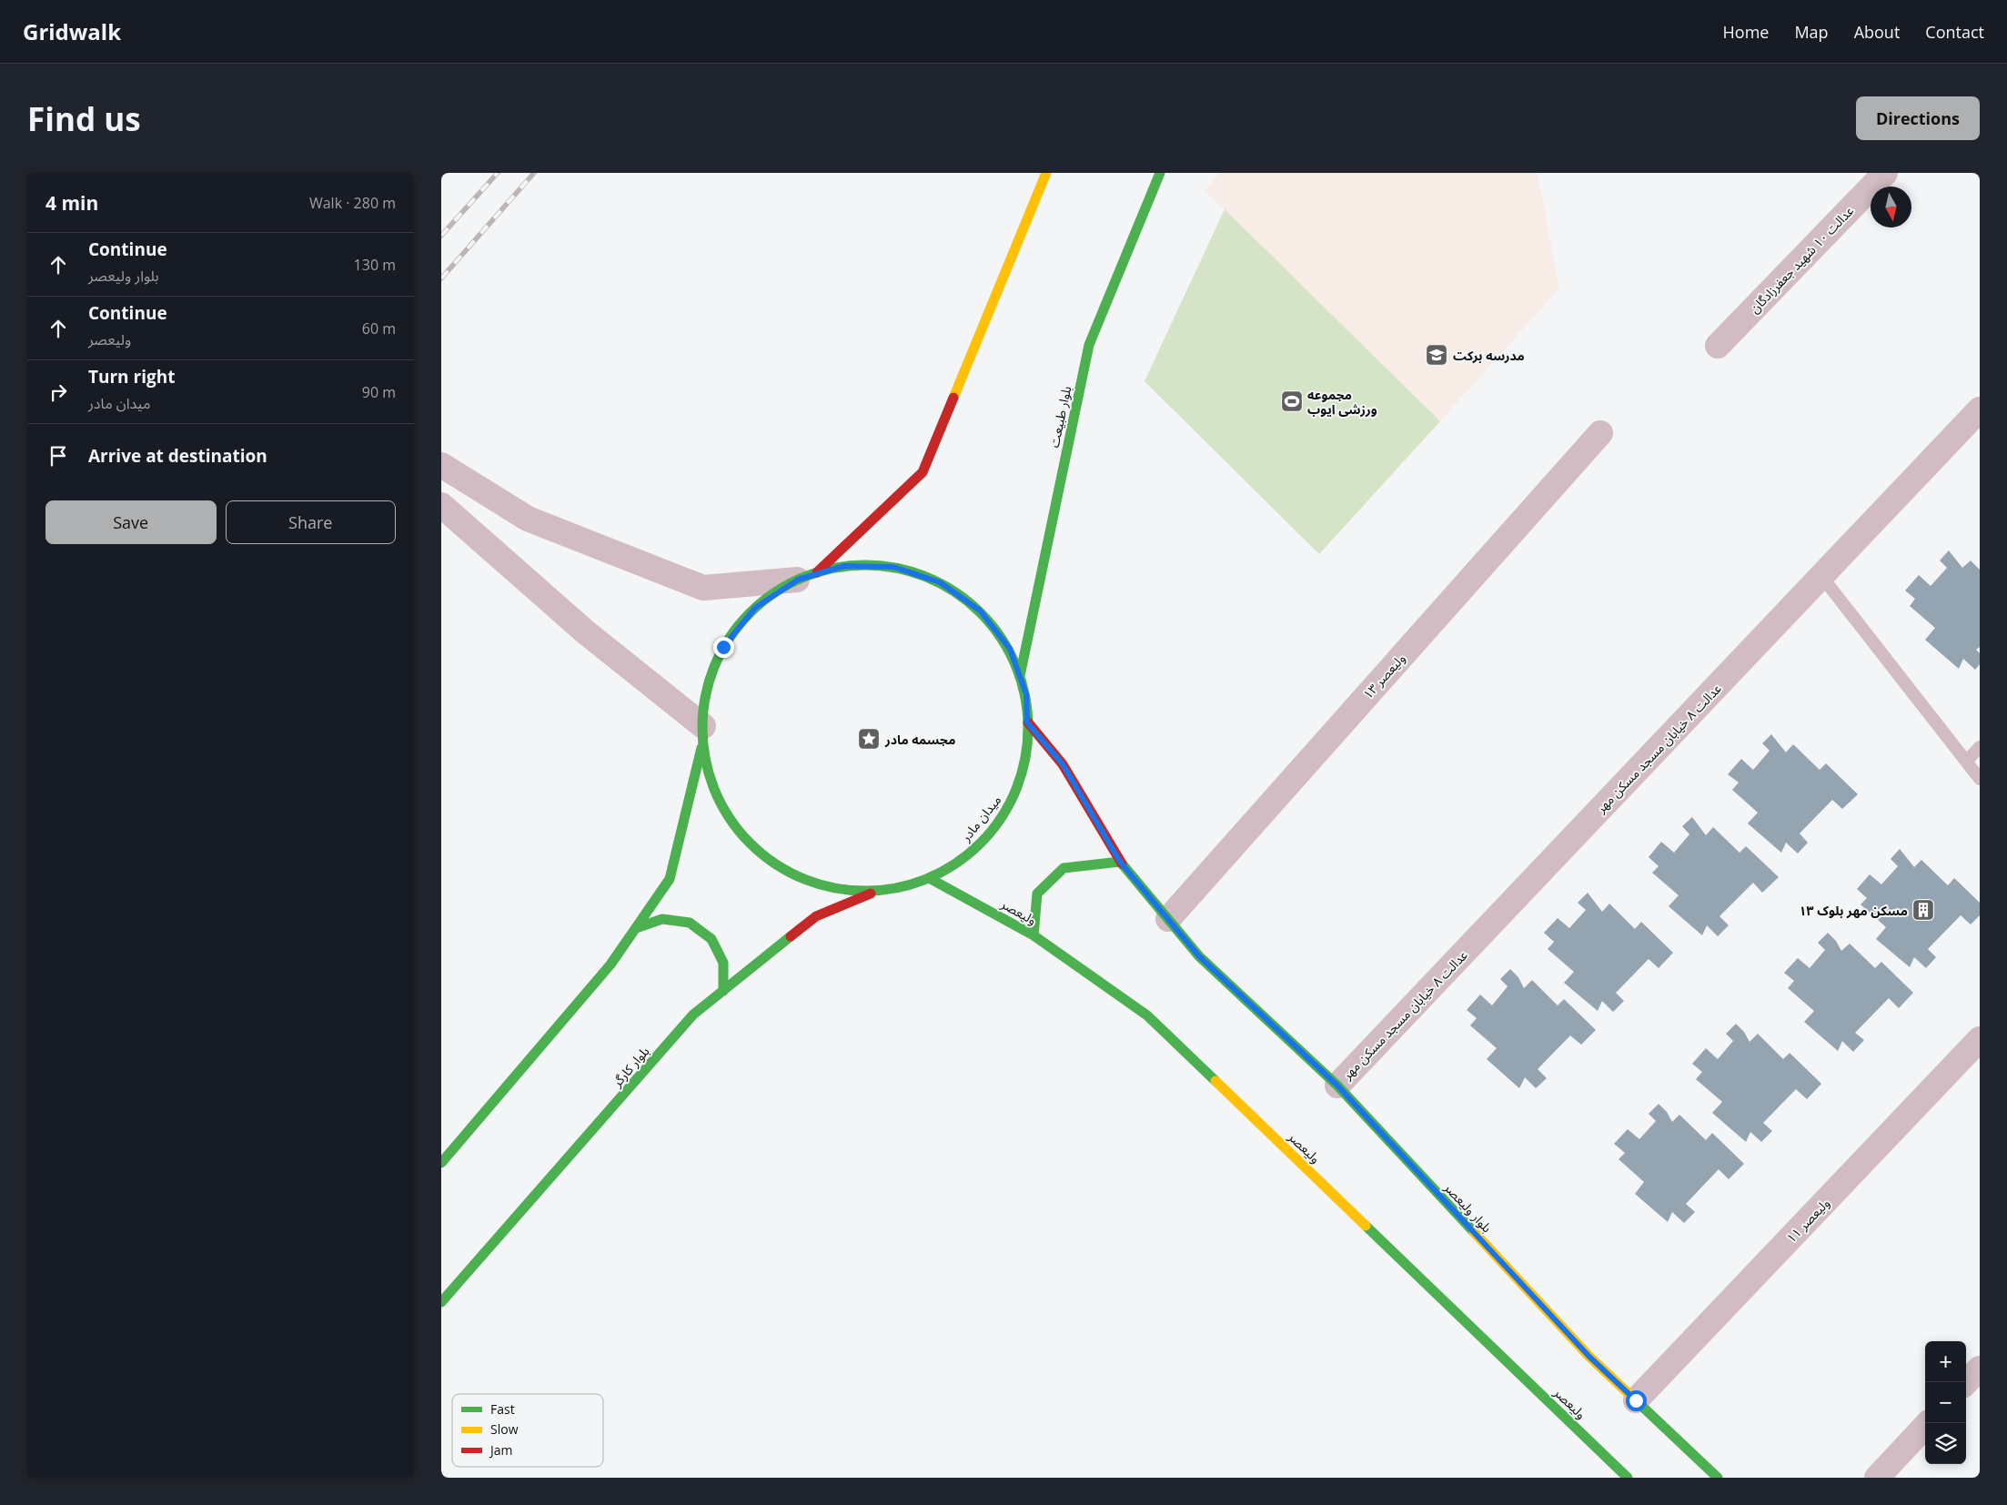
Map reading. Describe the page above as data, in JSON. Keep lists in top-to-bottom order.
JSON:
{
  "streets": {
    "main road": [
      "بلوار طبیعت",
      "میدان مادر",
      "ولیعصر",
      "بلوار کارگر",
      "بلوار ولیعصر"
    ],
    "street": [
      "عدالت ۱۰ شهید جعفرزادگان",
      "ولیعصر ۱۳",
      "عدالت ۸ خیابان مسجد مسکن مهر",
      "ولیعصر ۱۱"
    ]
  },
  "crossings": [
    ["بلوار طبیعت", "میدان مادر"],
    ["ولیعصر ۱۳", "بلوار ولیعصر"],
    ["عدالت ۸ خیابان مسجد مسکن مهر", "بلوار ولیعصر"],
    ["میدان مادر", "ولیعصر"],
    ["میدان مادر", "بلوار کارگر"],
    ["بلوار ولیعصر", "ولیعصر ۱۱"]
  ],
  "places": {
    "school or university": ["مدرسه برکت"],
    "sports": ["مجموعه ورزشی ایوب"],
    "place": ["مجسمه مادر"],
    "building": ["مسکن مهر بلوک ۱۳"]
  },
  "legend": ["Fast", "Slow", "Jam"],
  "north": "bottom",
  "page": {
    "header": "Gridwalk",
    "nav": [
      "Home",
      "Map",
      "About",
      "Contact"
    ],
    "buttons": [
      "Directions",
      ["Save", "Share"]
    ],
    "title": "Find us",
    "heading": ["4 min", "Walk · 280 m"],
    "list": [
      ["Continue", "بلوار ولیعصر", "130 m"],
      ["Continue", "ولیعصر", "60 m"],
      ["Turn right", "میدان مادر", "90 m"],
      "Arrive at destination"
    ],
    "map_buttons": ["+", "−"]
  }
}
